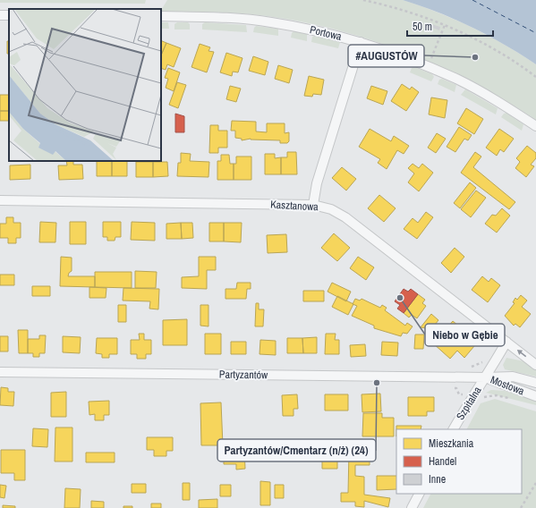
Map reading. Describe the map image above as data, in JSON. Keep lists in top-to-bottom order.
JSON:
{
  "streets": {
    "street": [
      "Portowa",
      "Kasztanowa",
      "Partyzantów",
      "Mostowa",
      "Szpitalna"
    ]
  },
  "crossings": [
    ["Kasztanowa", "Szpitalna"],
    ["Partyzantów", "Mostowa"],
    ["Partyzantów", "Szpitalna"],
    ["Mostowa", "Szpitalna"]
  ],
  "places": ["#AUGUSTÓW", "Niebo w Gębie", "Partyzantów/Cmentarz (n/ż) (24)"],
  "legend": ["Mieszkania", "Handel", "Inne"],
  "scale_bar": "50 m"
}
